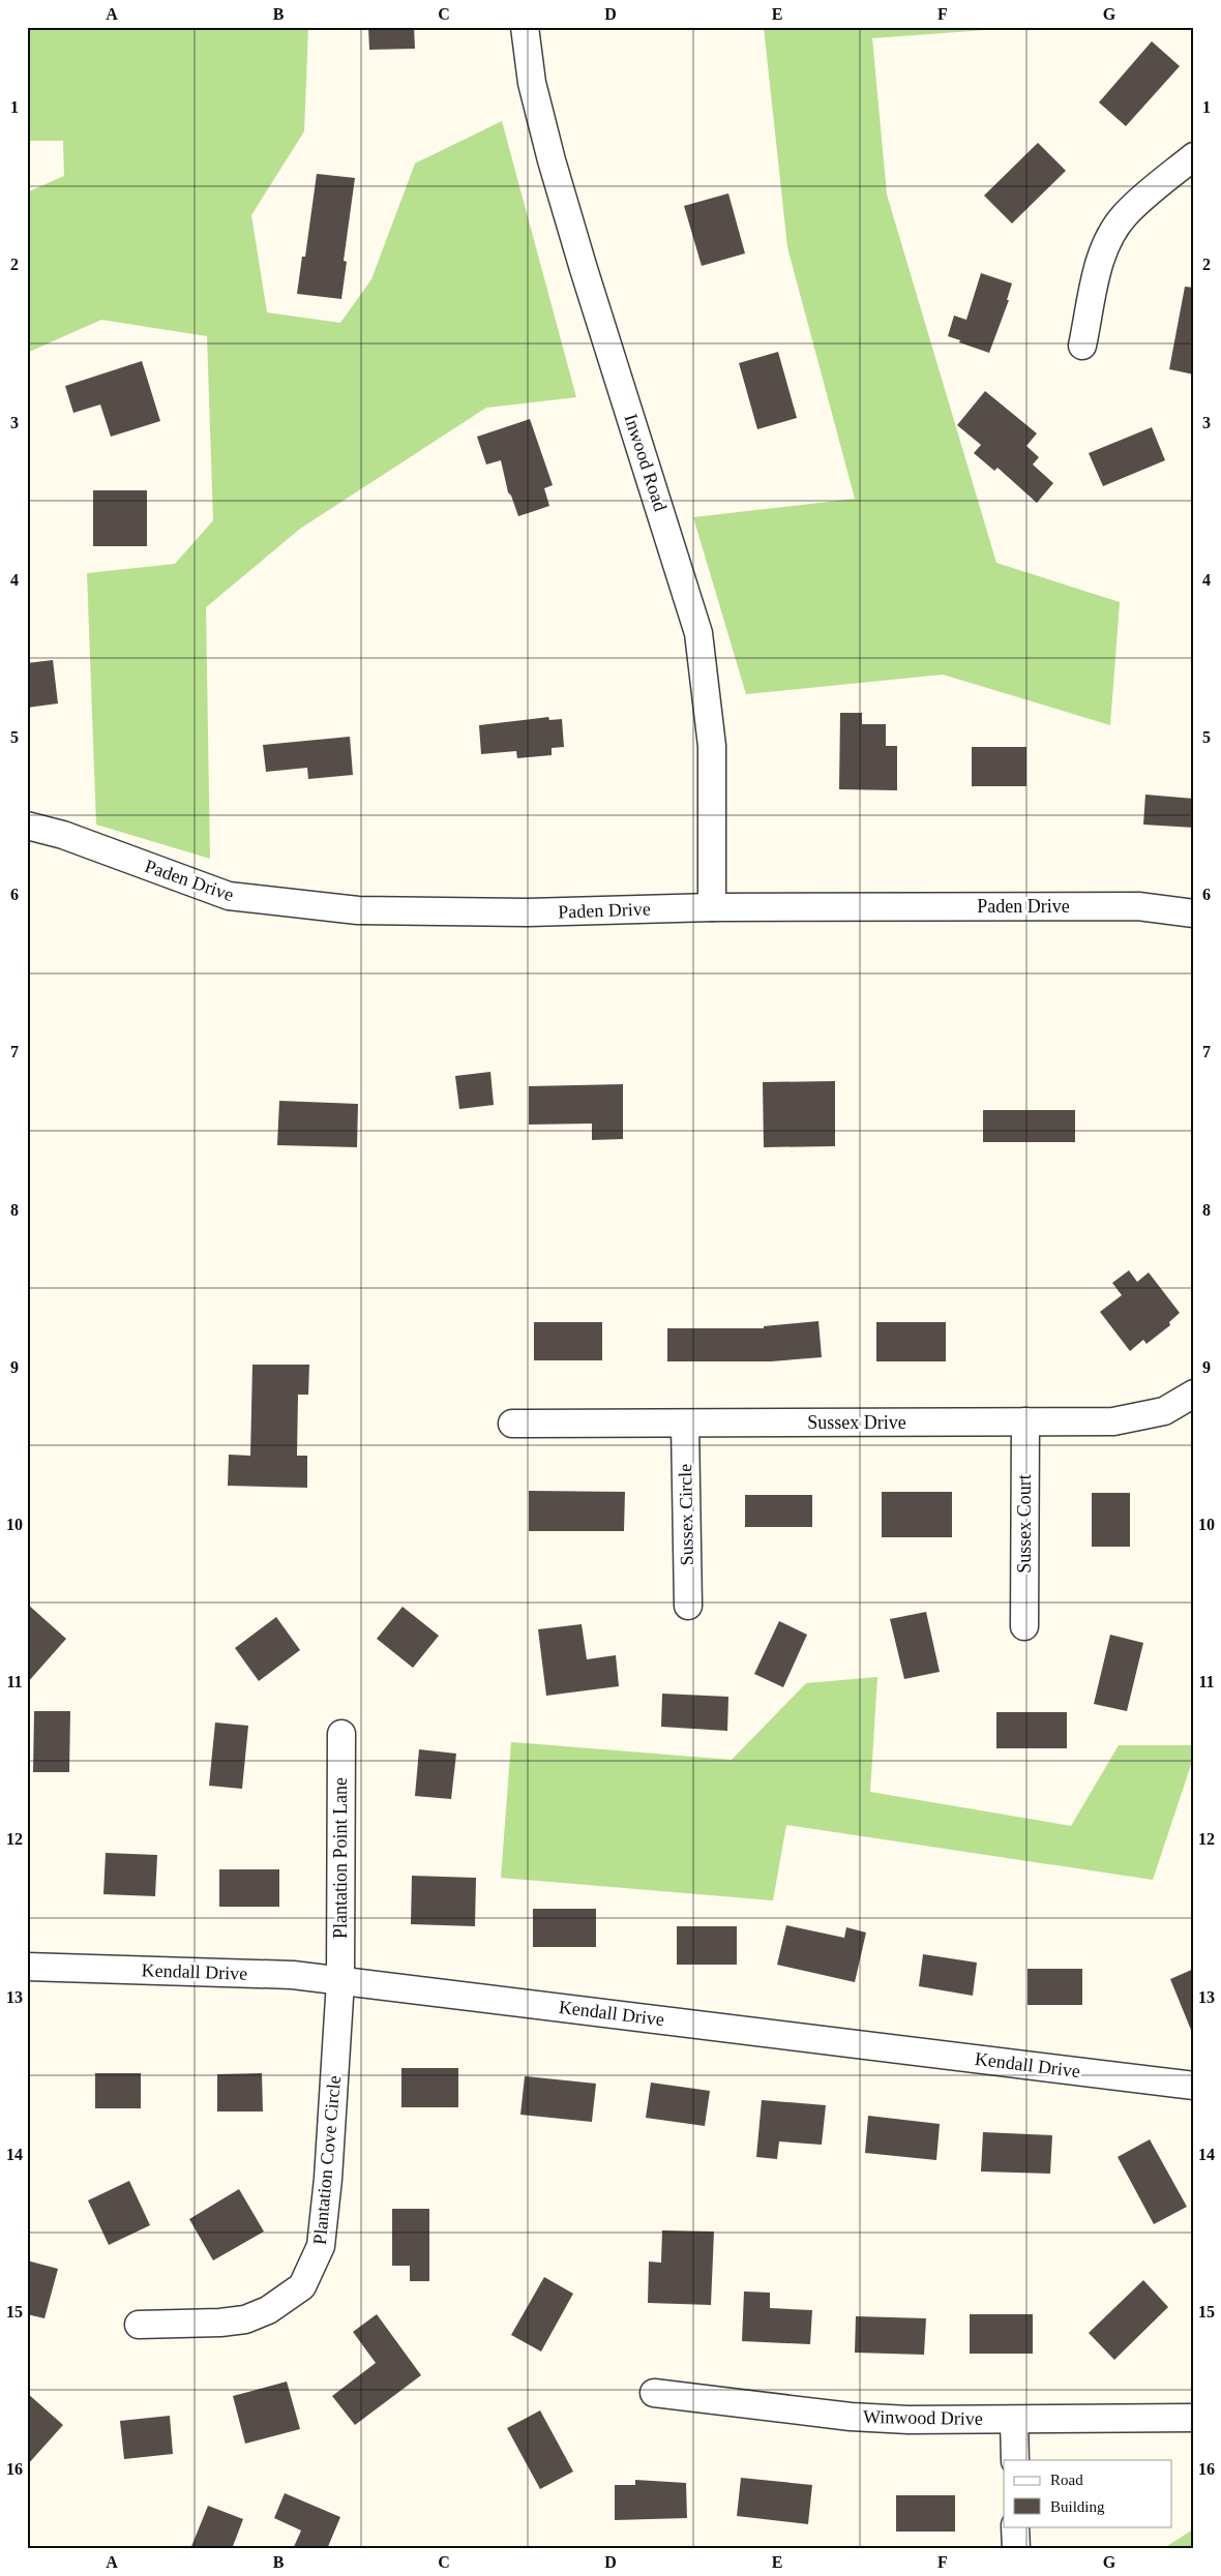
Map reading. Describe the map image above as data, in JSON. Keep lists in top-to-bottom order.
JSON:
{
  "streets": {
    "street": [
      "Inwood Road",
      "Paden Drive",
      "Sussex Drive",
      "Sussex Circle",
      "Sussex Court",
      "Plantation Point Lane",
      "Kendall Drive",
      "Plantation Cove Circle",
      "Winwood Drive"
    ]
  },
  "crossings": [
    ["Inwood Road", "Paden Drive"],
    ["Sussex Drive", "Sussex Circle"],
    ["Sussex Drive", "Sussex Court"],
    ["Plantation Point Lane", "Kendall Drive"],
    ["Plantation Point Lane", "Plantation Cove Circle"],
    ["Kendall Drive", "Plantation Cove Circle"]
  ],
  "legend": ["Road", "Building"],
  "grid": {
    "columns": [
      "A",
      "B",
      "C",
      "D",
      "E",
      "F",
      "G"
    ],
    "rows": [
      "1",
      "2",
      "3",
      "4",
      "5",
      "6",
      "7",
      "8",
      "9",
      "10",
      "11",
      "12",
      "13",
      "14",
      "15",
      "16"
    ]
  }
}
